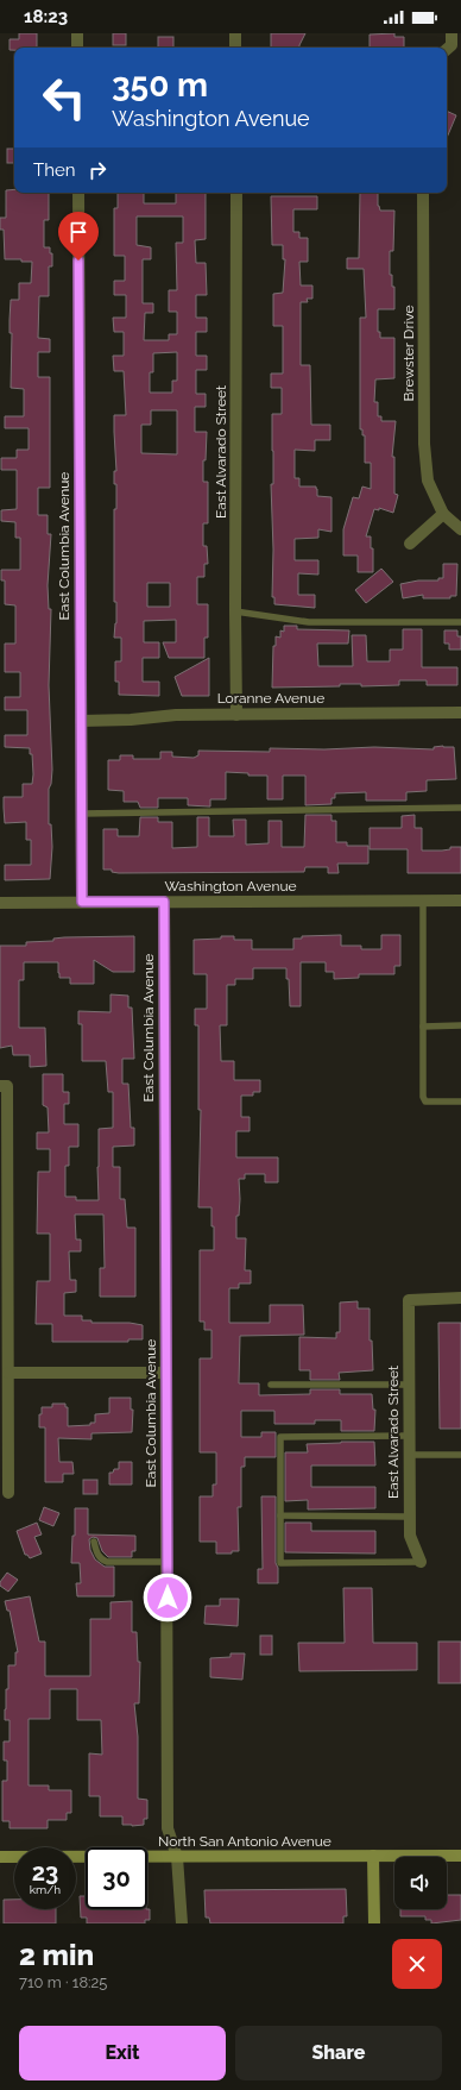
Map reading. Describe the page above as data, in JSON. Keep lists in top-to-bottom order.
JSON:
{
  "streets": {
    "main road": ["North San Antonio Avenue"],
    "street": [
      "Brewster Drive",
      "East Alvarado Street",
      "East Columbia Avenue",
      "Loranne Avenue",
      "Washington Avenue"
    ]
  },
  "crossings": [
    ["East Alvarado Street", "Loranne Avenue"],
    ["East Columbia Avenue", "Loranne Avenue"],
    ["East Columbia Avenue", "Washington Avenue"],
    ["East Columbia Avenue", "North San Antonio Avenue"]
  ],
  "page": {
    "status": "18:23",
    "turn": ["350 m", "Washington Avenue"],
    "then": "Then",
    "speed": "23 km/h",
    "limit": "30",
    "heading": ["2 min", "710 m · 18:25"],
    "buttons": ["Exit", "Share"]
  }
}
